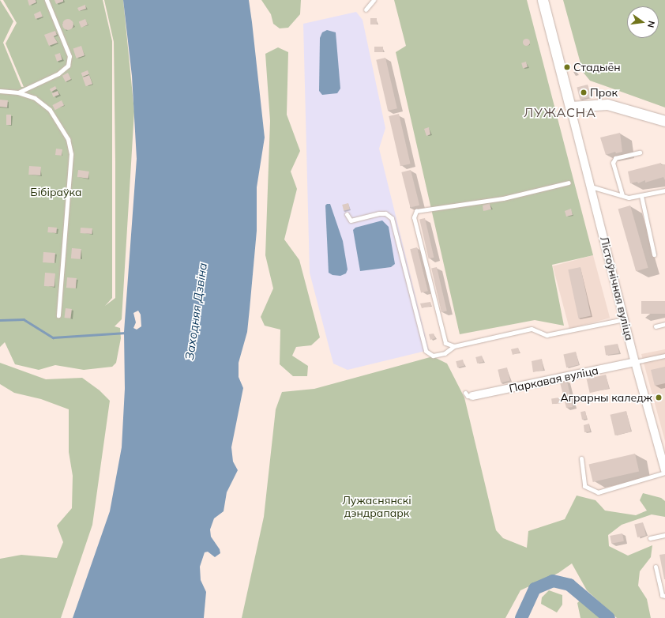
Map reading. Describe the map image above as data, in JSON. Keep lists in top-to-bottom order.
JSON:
{
  "streets": {
    "street": ["Лістоўнічная вуліца", "Паркавая вуліца"]
  },
  "crossings": [
    ["Лістоўнічная вуліца", "Паркавая вуліца"]
  ],
  "districts": ["ЛУЖАСНА"],
  "water": ["Заходняя Дзвіна"],
  "parks": ["Бібіраўка", "Лужаснянскі дэндрапарк"],
  "places": ["Стадыён", "Прок", "Аграрны каледж"],
  "north": "right"
}
